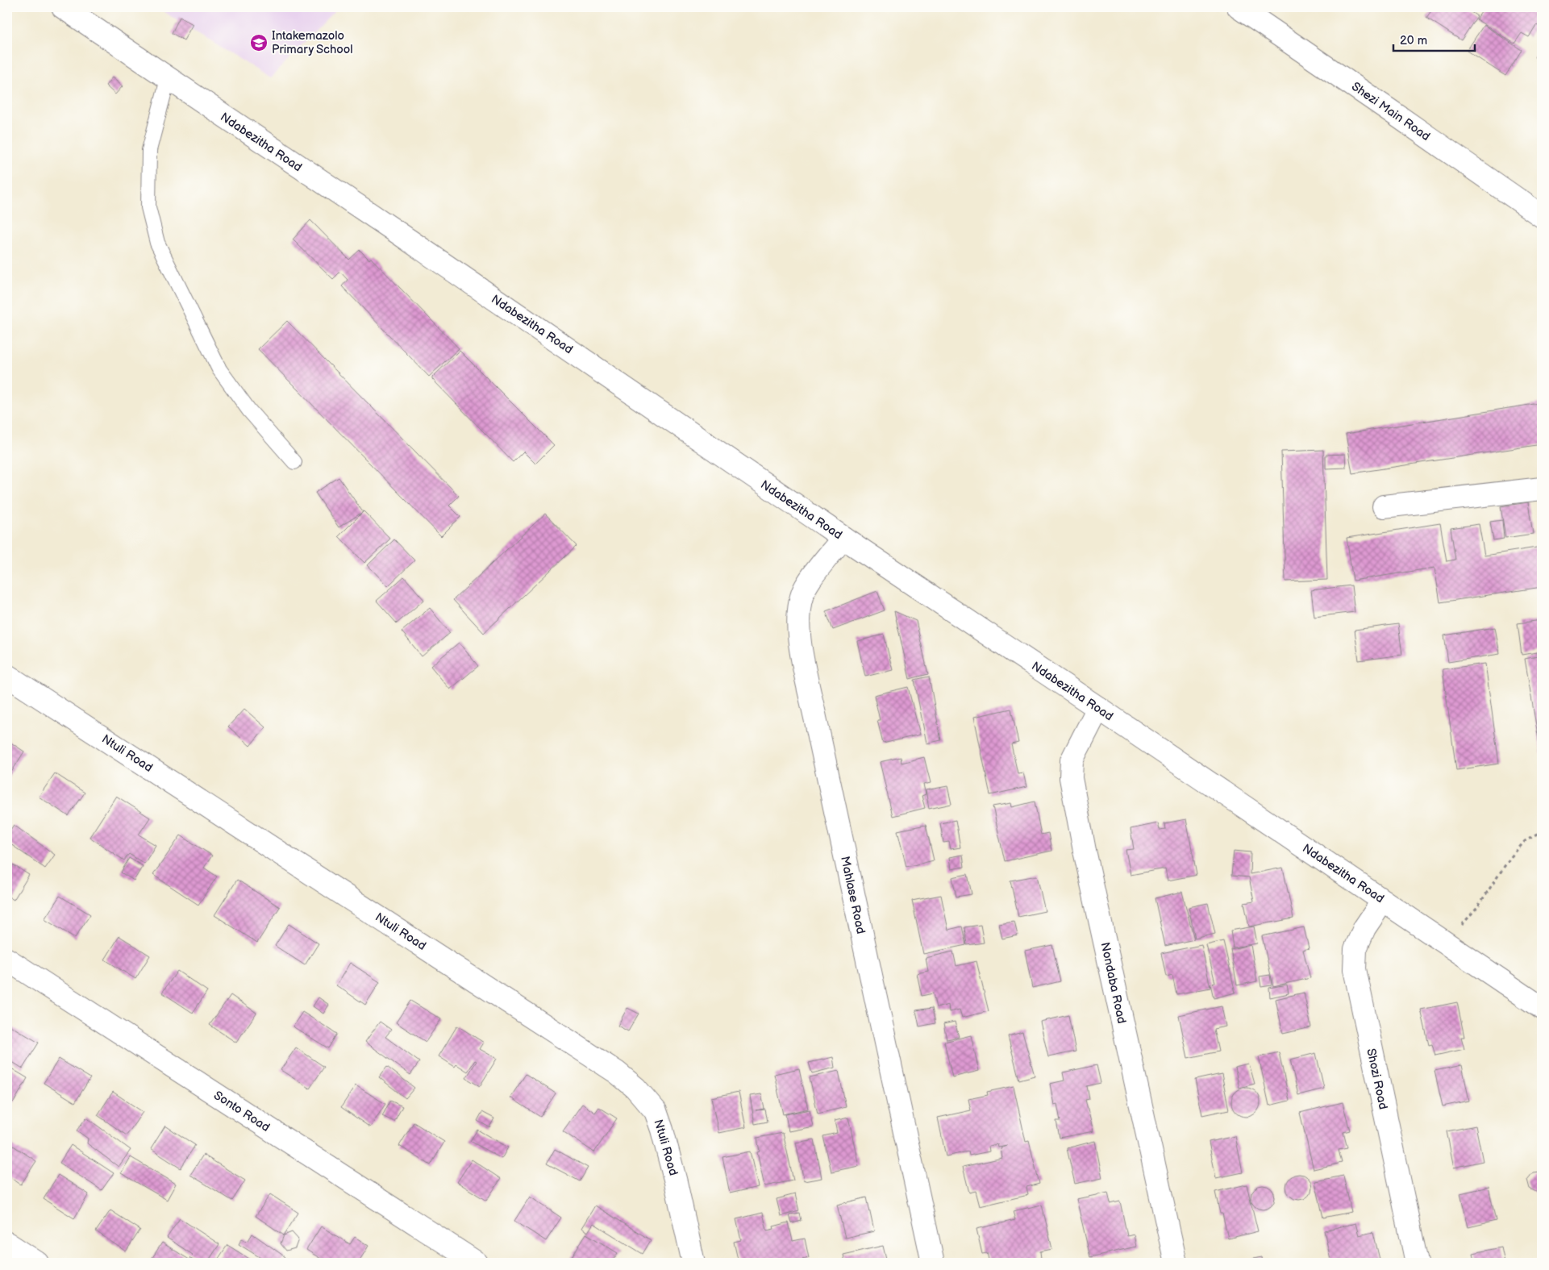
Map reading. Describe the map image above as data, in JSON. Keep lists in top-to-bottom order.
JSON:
{
  "streets": {
    "street": [
      "Shezi Main Road",
      "Ndabezitha Road",
      "Ntuli Road",
      "Mahlase Road",
      "Nondaba Road",
      "Shozi Road",
      "Sonto Road"
    ]
  },
  "crossings": [
    ["Ndabezitha Road", "Mahlase Road"],
    ["Ndabezitha Road", "Nondaba Road"],
    ["Ndabezitha Road", "Shozi Road"]
  ],
  "places": {
    "school or university": ["Intakemazolo Primary School"]
  },
  "scale_bar": "20 m"
}
